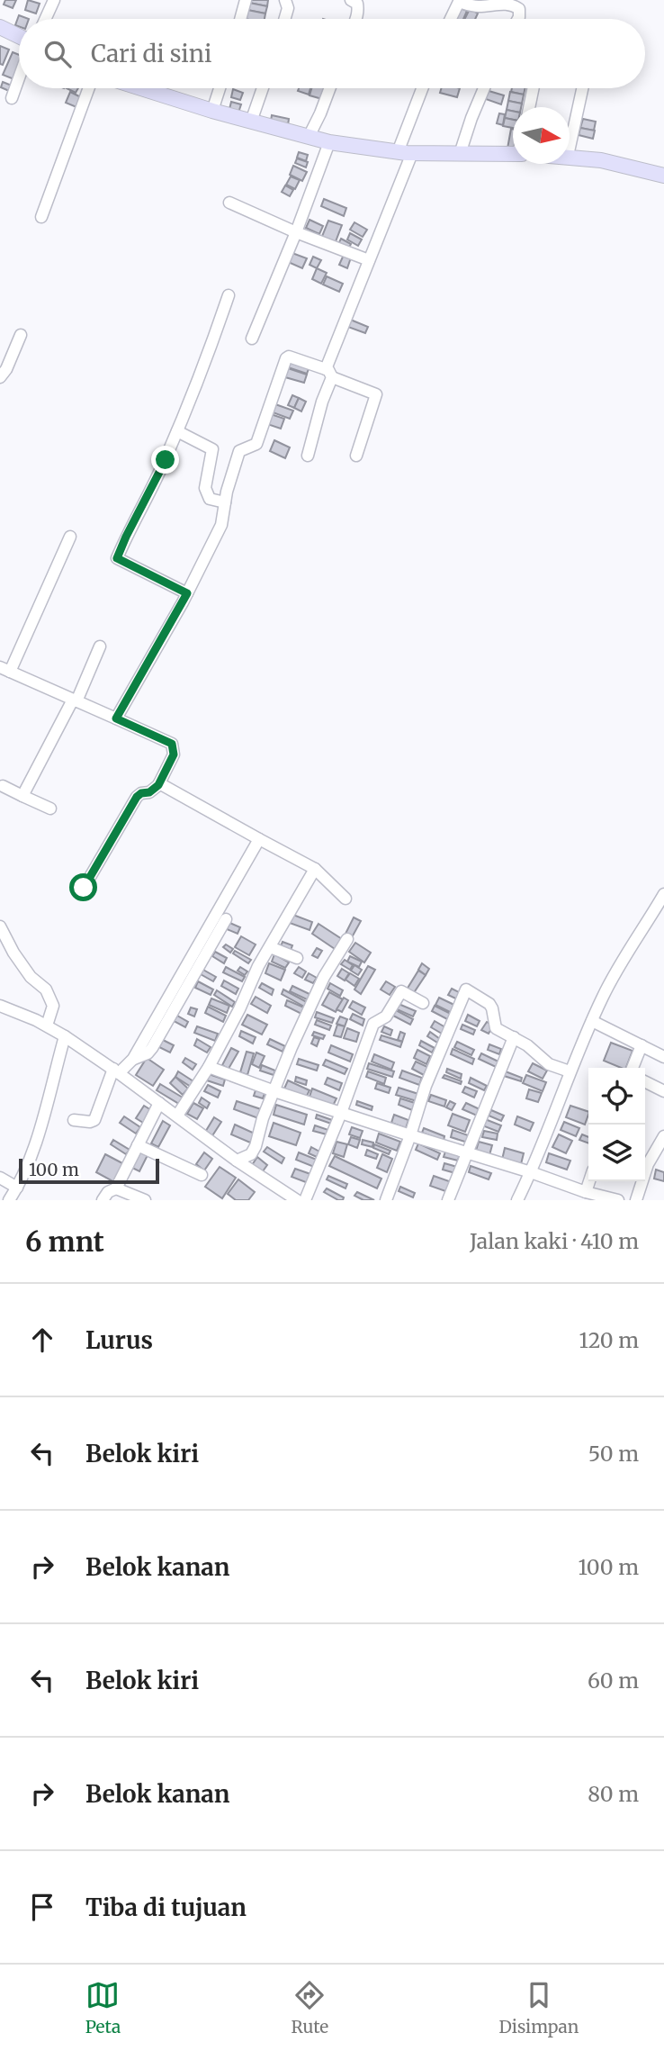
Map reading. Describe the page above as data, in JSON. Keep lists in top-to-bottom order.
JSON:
{
  "scale_bar": "100 m",
  "north": "right",
  "page": {
    "search": "Cari di sini",
    "scale": "100 m",
    "heading": ["6 mnt", "Jalan kaki · 410 m"],
    "list": [
      ["Lurus", "120 m"],
      ["Belok kiri", "50 m"],
      ["Belok kanan", "100 m"],
      ["Belok kiri", "60 m"],
      ["Belok kanan", "80 m"],
      "Tiba di tujuan"
    ],
    "nav": ["Peta", "Rute", "Disimpan"]
  }
}
